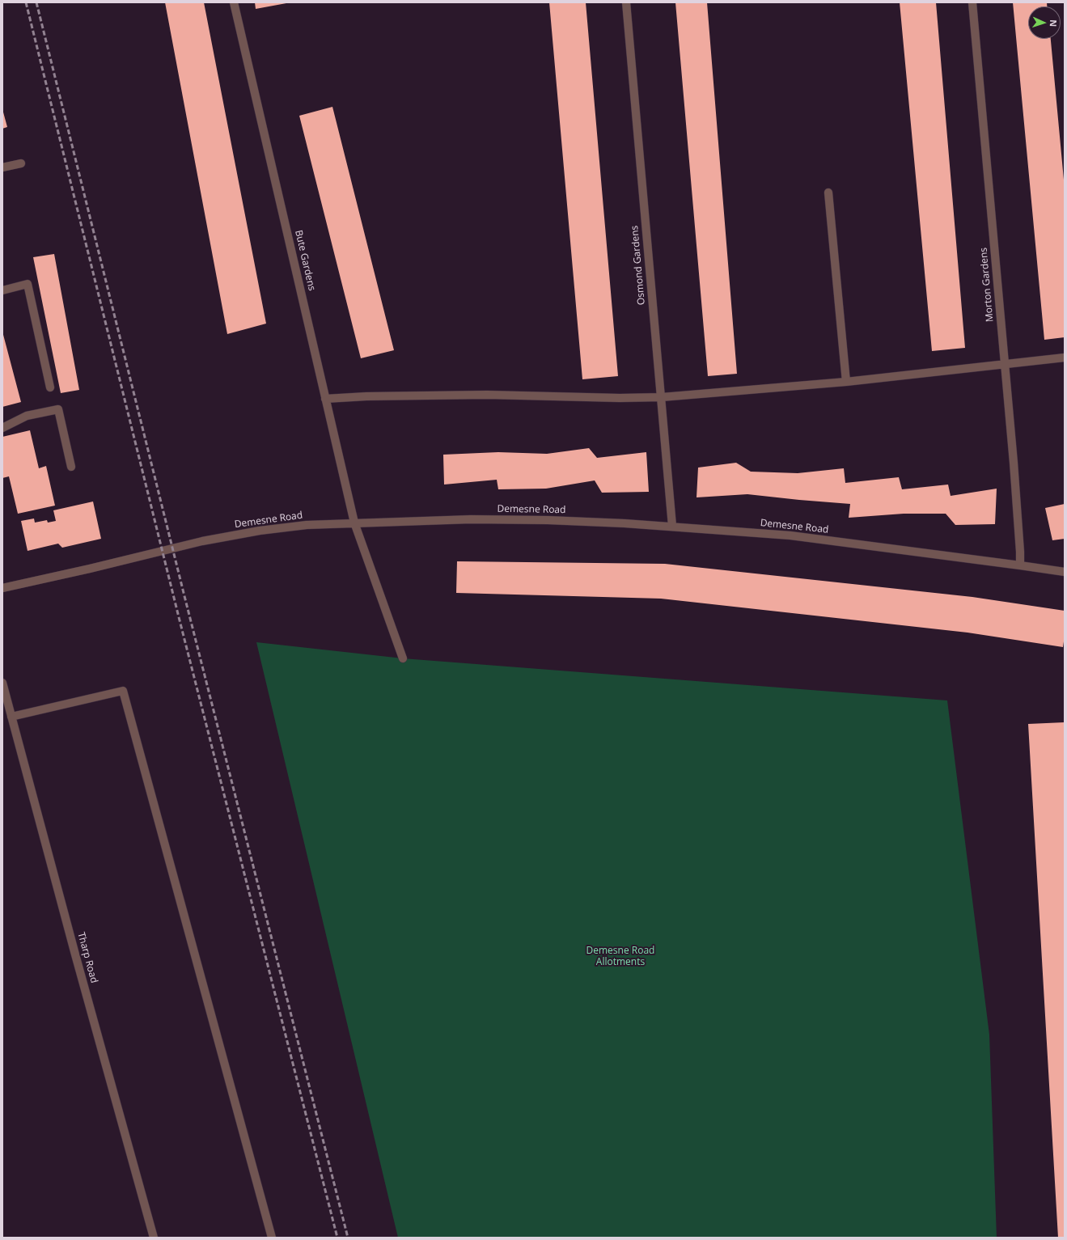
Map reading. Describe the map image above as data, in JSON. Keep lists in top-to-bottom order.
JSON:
{
  "streets": {
    "street": [
      "Bute Gardens",
      "Osmond Gardens",
      "Morton Gardens",
      "Demesne Road",
      "Tharp Road"
    ]
  },
  "crossings": [
    ["Bute Gardens", "Demesne Road"],
    ["Osmond Gardens", "Demesne Road"],
    ["Morton Gardens", "Demesne Road"]
  ],
  "parks": ["Demesne Road Allotments"],
  "north": "right"
}
